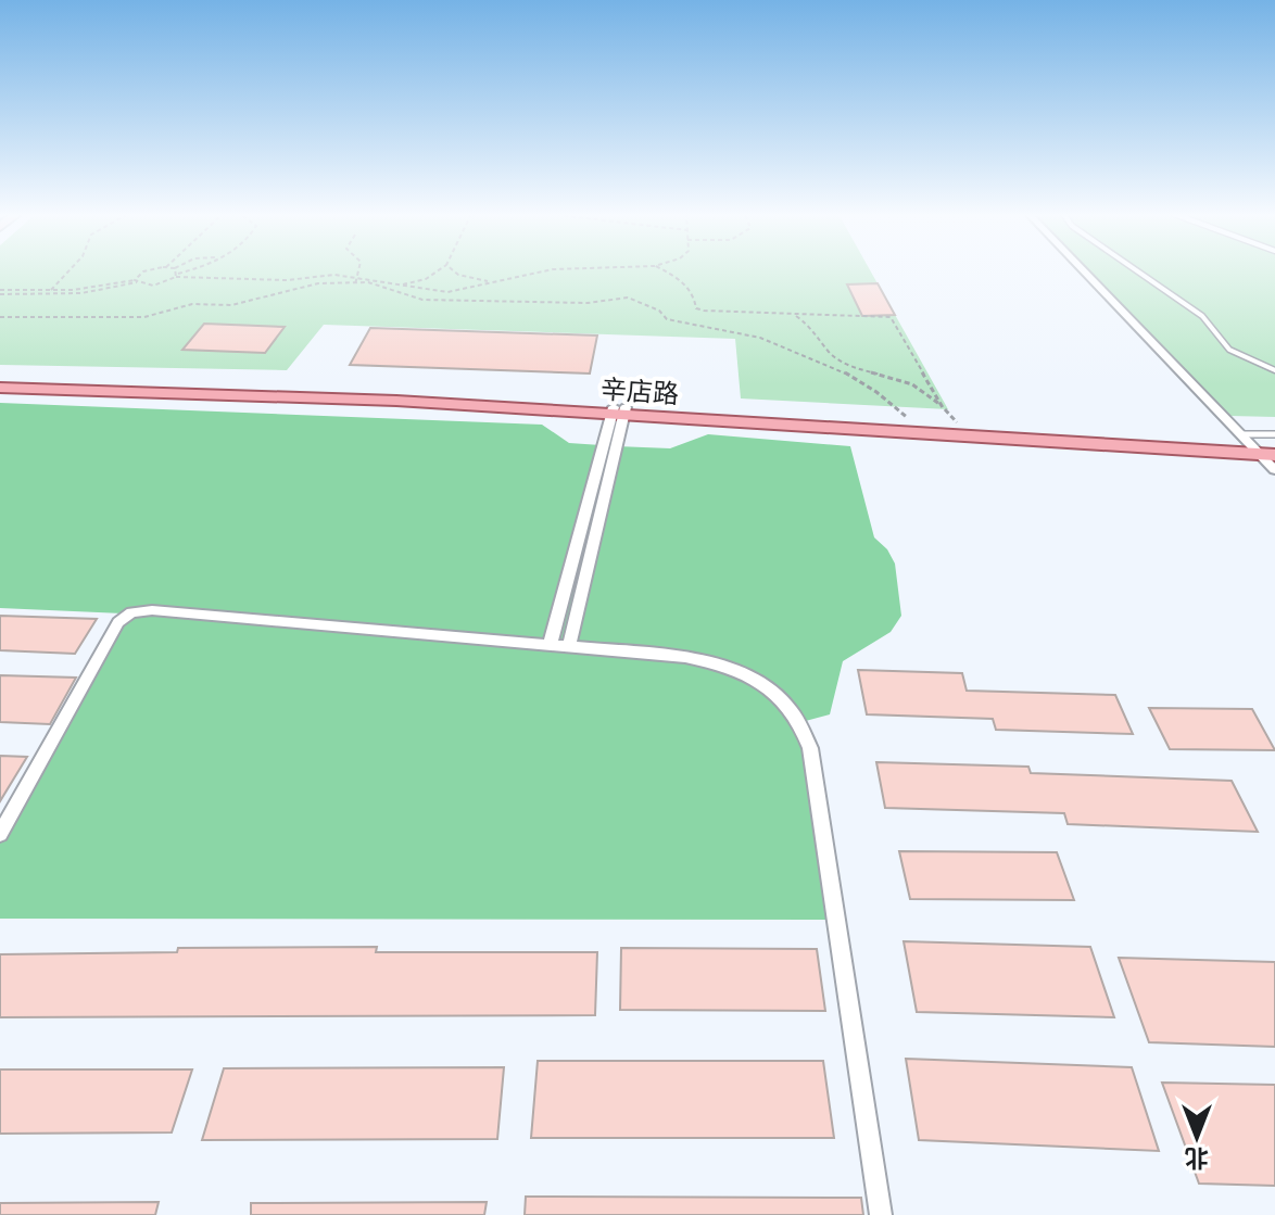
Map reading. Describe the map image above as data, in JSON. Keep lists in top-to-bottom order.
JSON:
{
  "streets": {
    "main road": ["辛店路"]
  },
  "north": "bottom"
}
